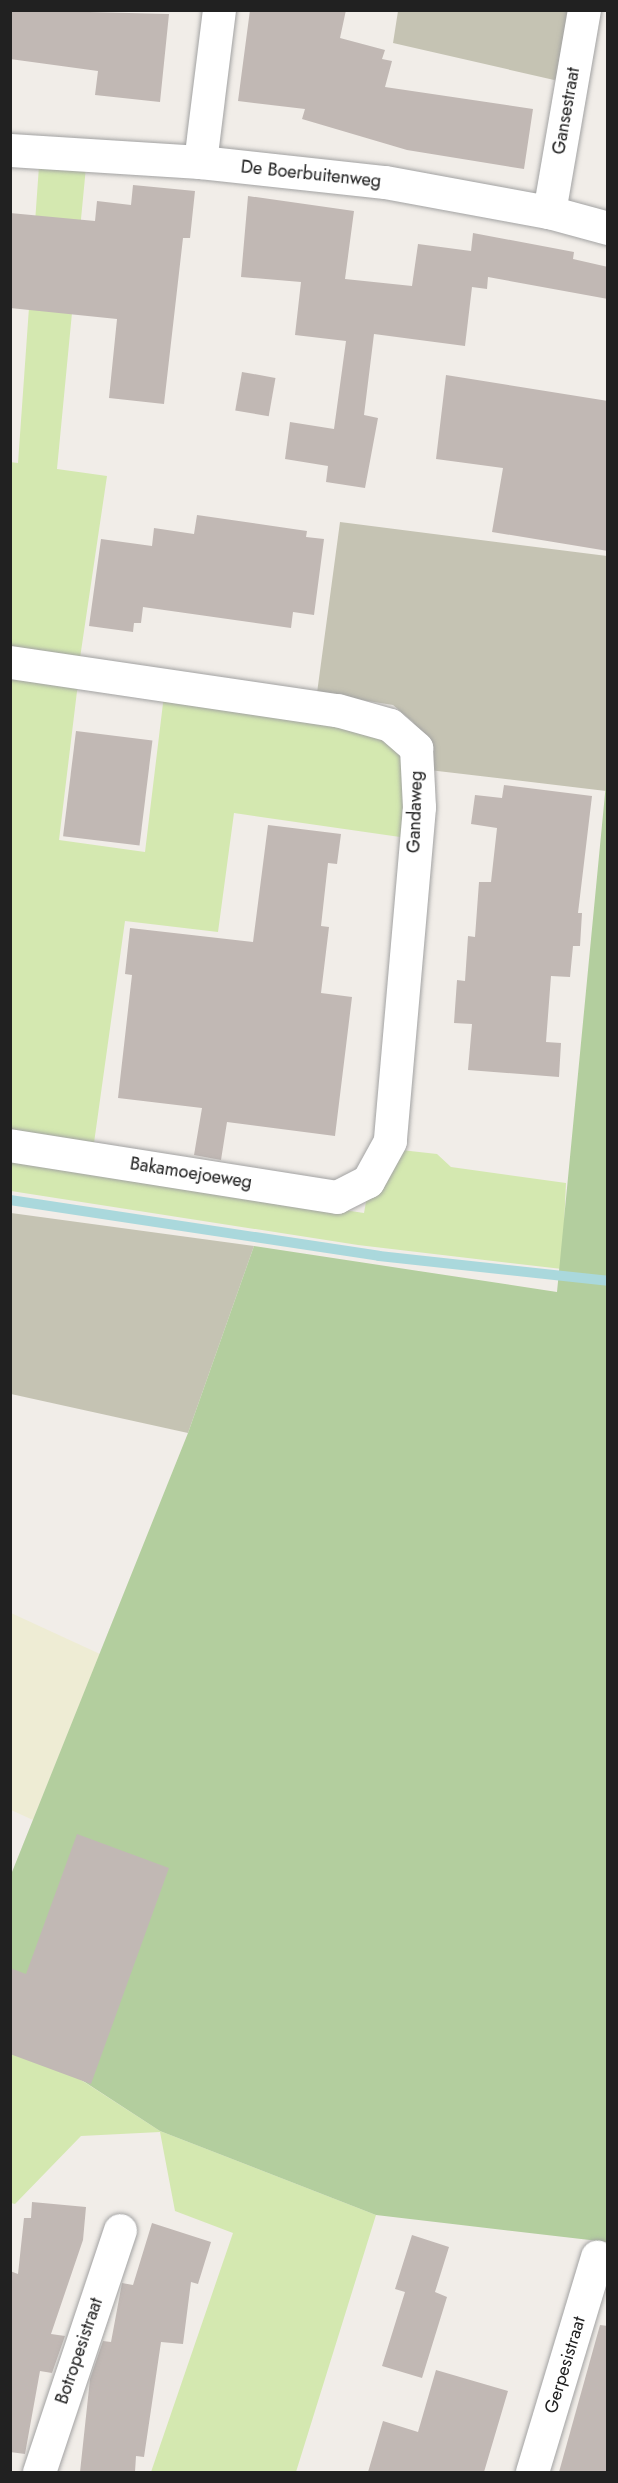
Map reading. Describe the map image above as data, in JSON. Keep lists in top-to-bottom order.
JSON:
{
  "streets": {
    "street": [
      "Gansestraat",
      "De Boerbuitenweg",
      "Gandaweg",
      "Bakamoejoeweg",
      "Botropesistraat",
      "Gerpesistraat"
    ]
  },
  "crossings": [
    ["Gansestraat", "De Boerbuitenweg"],
    ["Gandaweg", "Bakamoejoeweg"]
  ]
}
